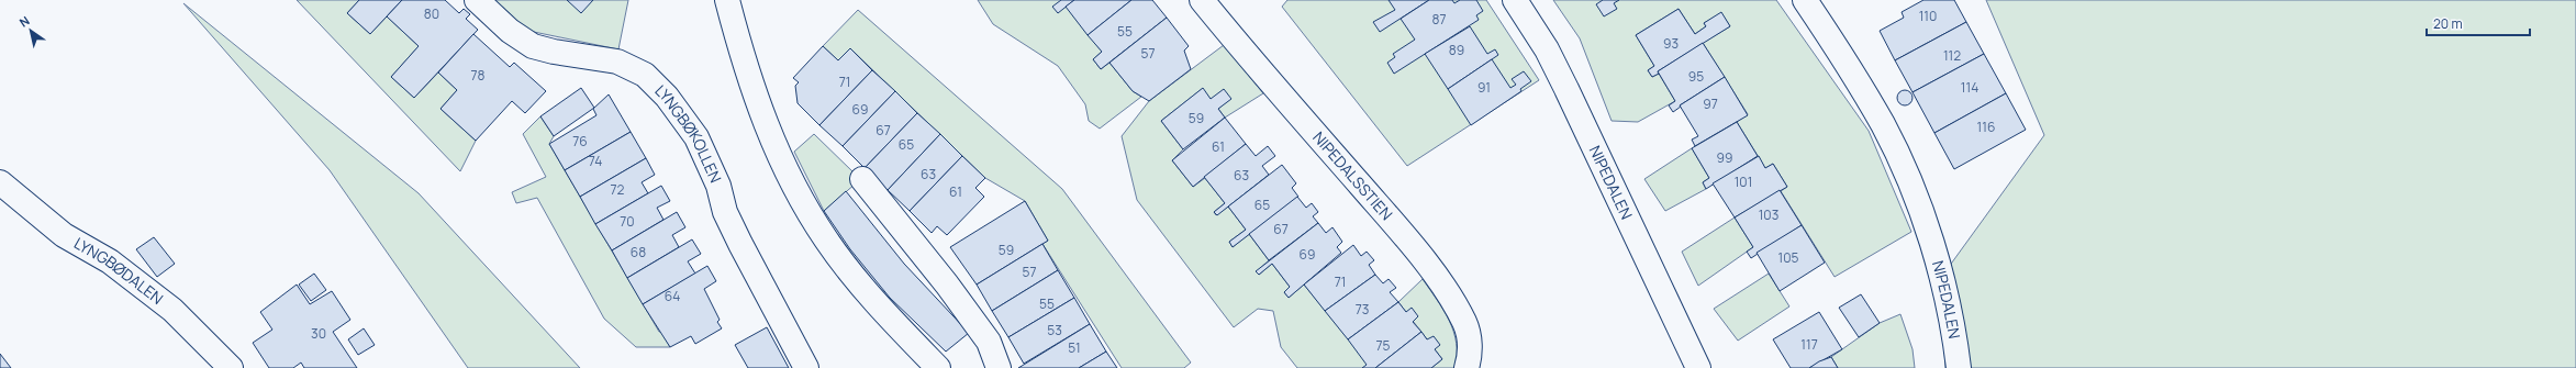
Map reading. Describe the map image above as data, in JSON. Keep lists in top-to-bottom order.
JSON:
{
  "streets": {
    "street": [
      "LYNGBØKOLLEN",
      "NIPEDALSSTIEN",
      "NIPEDALEN",
      "LYNGBØDALEN"
    ]
  },
  "house_numbers": [
    "80",
    "110",
    "87",
    "55",
    "93",
    "89",
    "57",
    "112",
    "78",
    "95",
    "71",
    "91",
    "114",
    "97",
    "69",
    "59",
    "116",
    "67",
    "76",
    "65",
    "61",
    "99",
    "74",
    "63",
    "63",
    "101",
    "72",
    "61",
    "65",
    "103",
    "70",
    "67",
    "59",
    "68",
    "69",
    "105",
    "57",
    "71",
    "64",
    "55",
    "73",
    "53",
    "30",
    "117",
    "75",
    "51"
  ],
  "scale_bar": "20 m",
  "north": "top left"
}
